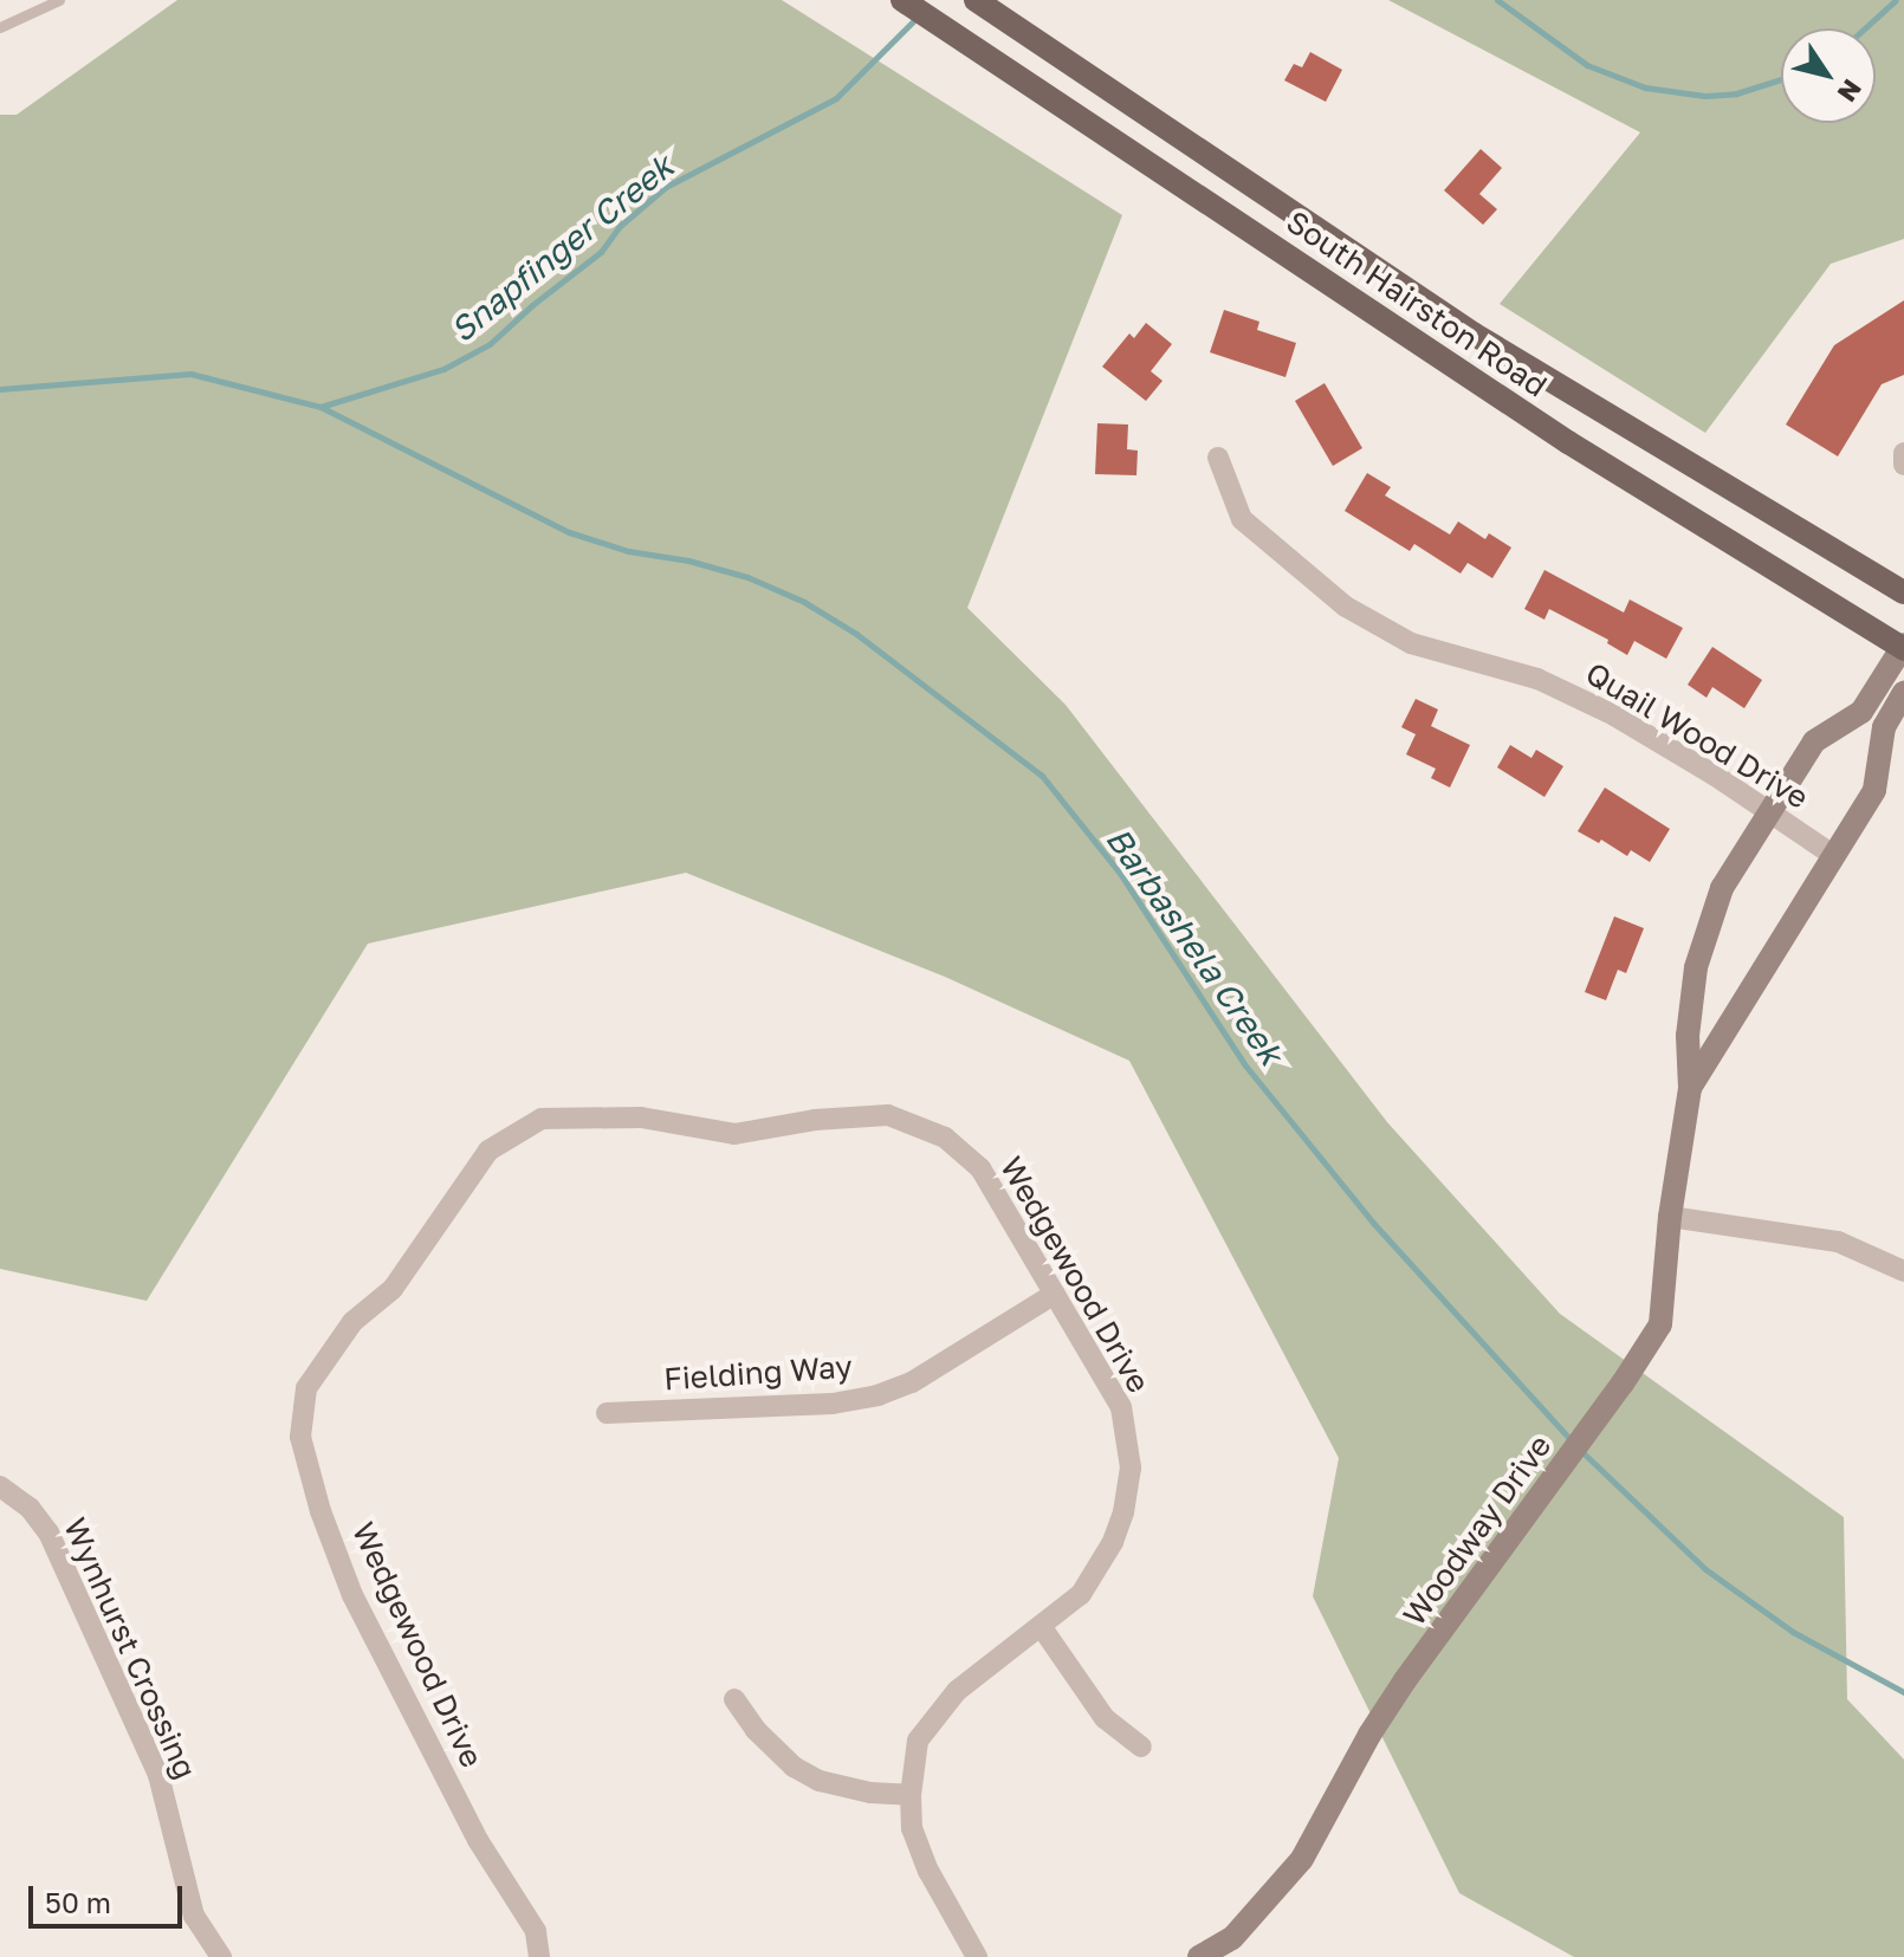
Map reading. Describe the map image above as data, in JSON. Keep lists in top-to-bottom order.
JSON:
{
  "streets": {
    "main road": ["South Hairston Road"],
    "street": [
      "Quail Wood Drive",
      "Wedgewood Drive",
      "Fielding Way",
      "Woodway Drive",
      "Wynhurst Crossing"
    ]
  },
  "crossings": [
    ["South Hairston Road", "Woodway Drive"],
    ["Quail Wood Drive", "Woodway Drive"],
    ["Wedgewood Drive", "Fielding Way"]
  ],
  "water": ["Snapfinger Creek", "Barbashela Creek"],
  "scale_bar": "50 m",
  "north": "bottom right"
}
